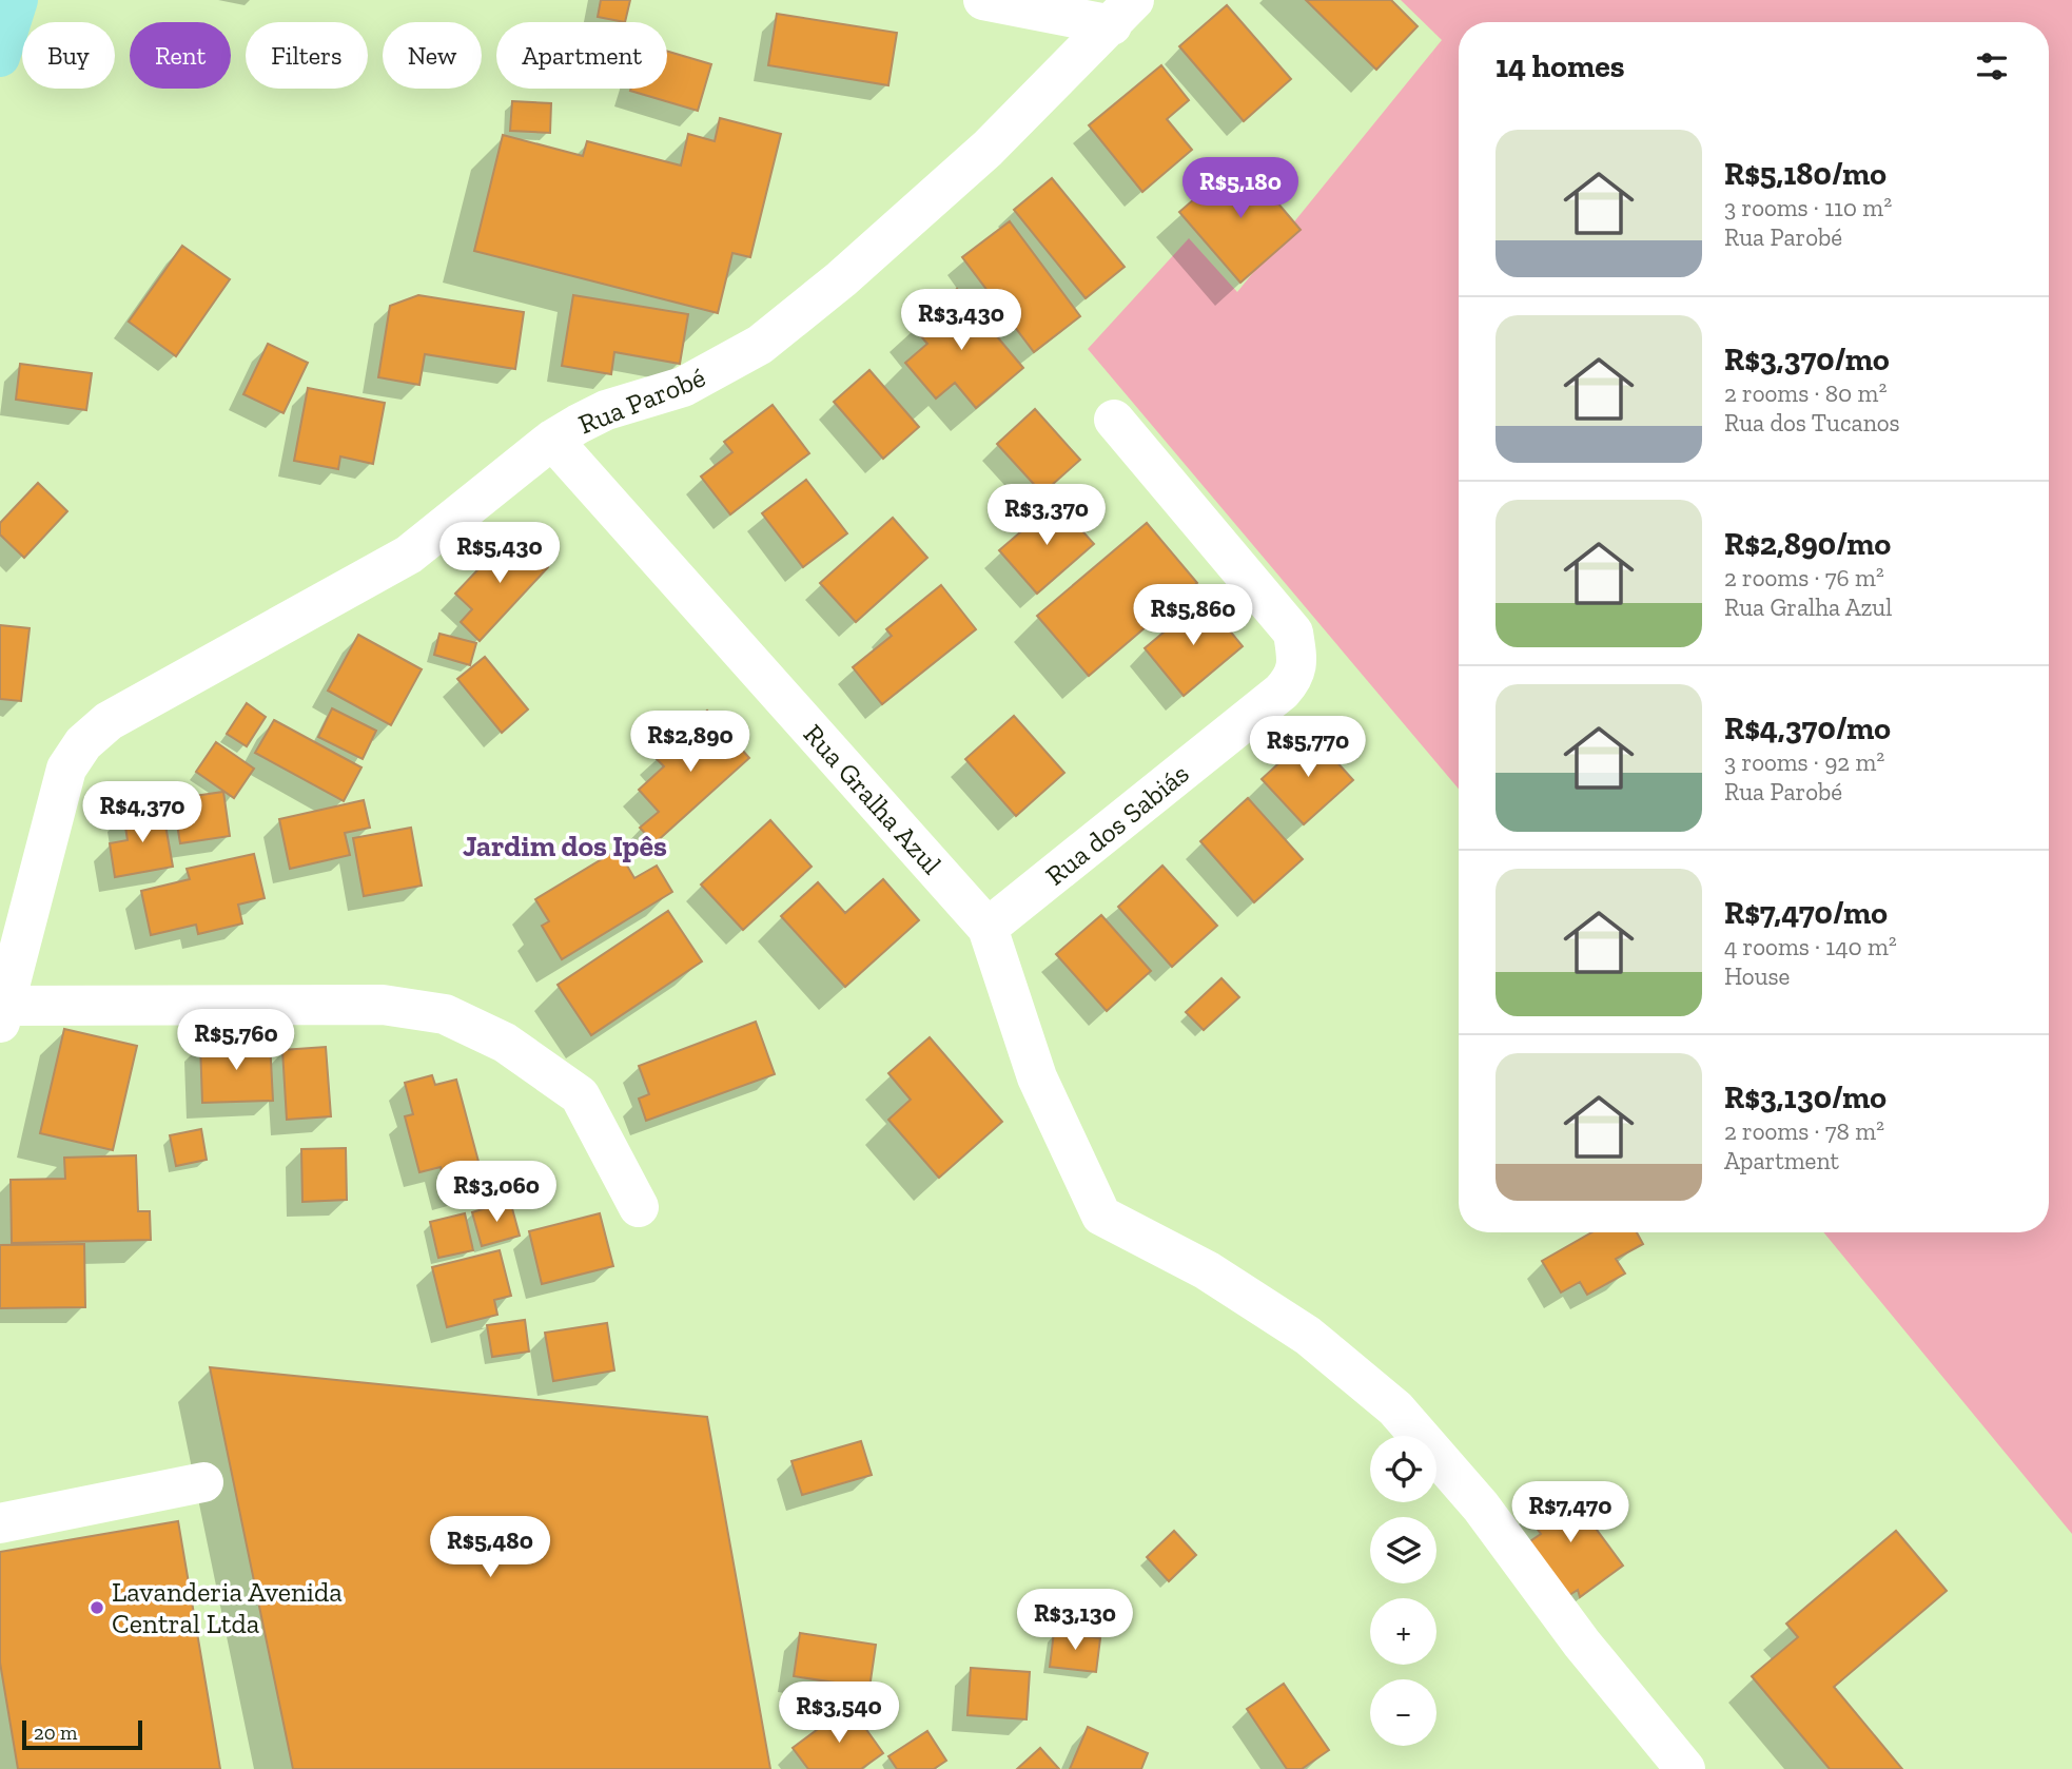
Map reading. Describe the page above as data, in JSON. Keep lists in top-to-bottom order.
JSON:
{
  "streets": {
    "street": ["Rua Parobé", "Rua Gralha Azul", "Rua dos Sabiás"]
  },
  "crossings": [
    ["Rua Parobé", "Rua Gralha Azul"],
    ["Rua Gralha Azul", "Rua dos Sabiás"]
  ],
  "districts": ["Jardim dos Ipês"],
  "places": ["Lavanderia Avenida Central Ltda"],
  "scale_bar": "20 m",
  "page": {
    "chip": [
      "Buy",
      "Rent",
      "Filters",
      "New",
      "Apartment"
    ],
    "heading": "14 homes",
    "list": [
      {
        "name": "R$5,180/mo",
        "note": "3 rooms · 110 m² · Rua Parobé"
      },
      {
        "name": "R$3,370/mo",
        "note": "2 rooms · 80 m² · Rua dos Tucanos"
      },
      {
        "name": "R$2,890/mo",
        "note": "2 rooms · 76 m² · Rua Gralha Azul"
      },
      {
        "name": "R$4,370/mo",
        "note": "3 rooms · 92 m² · Rua Parobé"
      },
      {
        "name": "R$7,470/mo",
        "note": "4 rooms · 140 m² · House"
      },
      {
        "name": "R$3,130/mo",
        "note": "2 rooms · 78 m² · Apartment"
      }
    ],
    "price": [
      "R$5,180",
      "R$3,430",
      "R$3,370",
      "R$5,430",
      "R$5,860",
      "R$2,890",
      "R$5,770",
      "R$4,370",
      "R$5,760",
      "R$3,060",
      "R$7,470",
      "R$5,480",
      "R$3,130",
      "R$3,540"
    ],
    "map_buttons": ["+", "−"],
    "scale": "20 m"
  }
}
